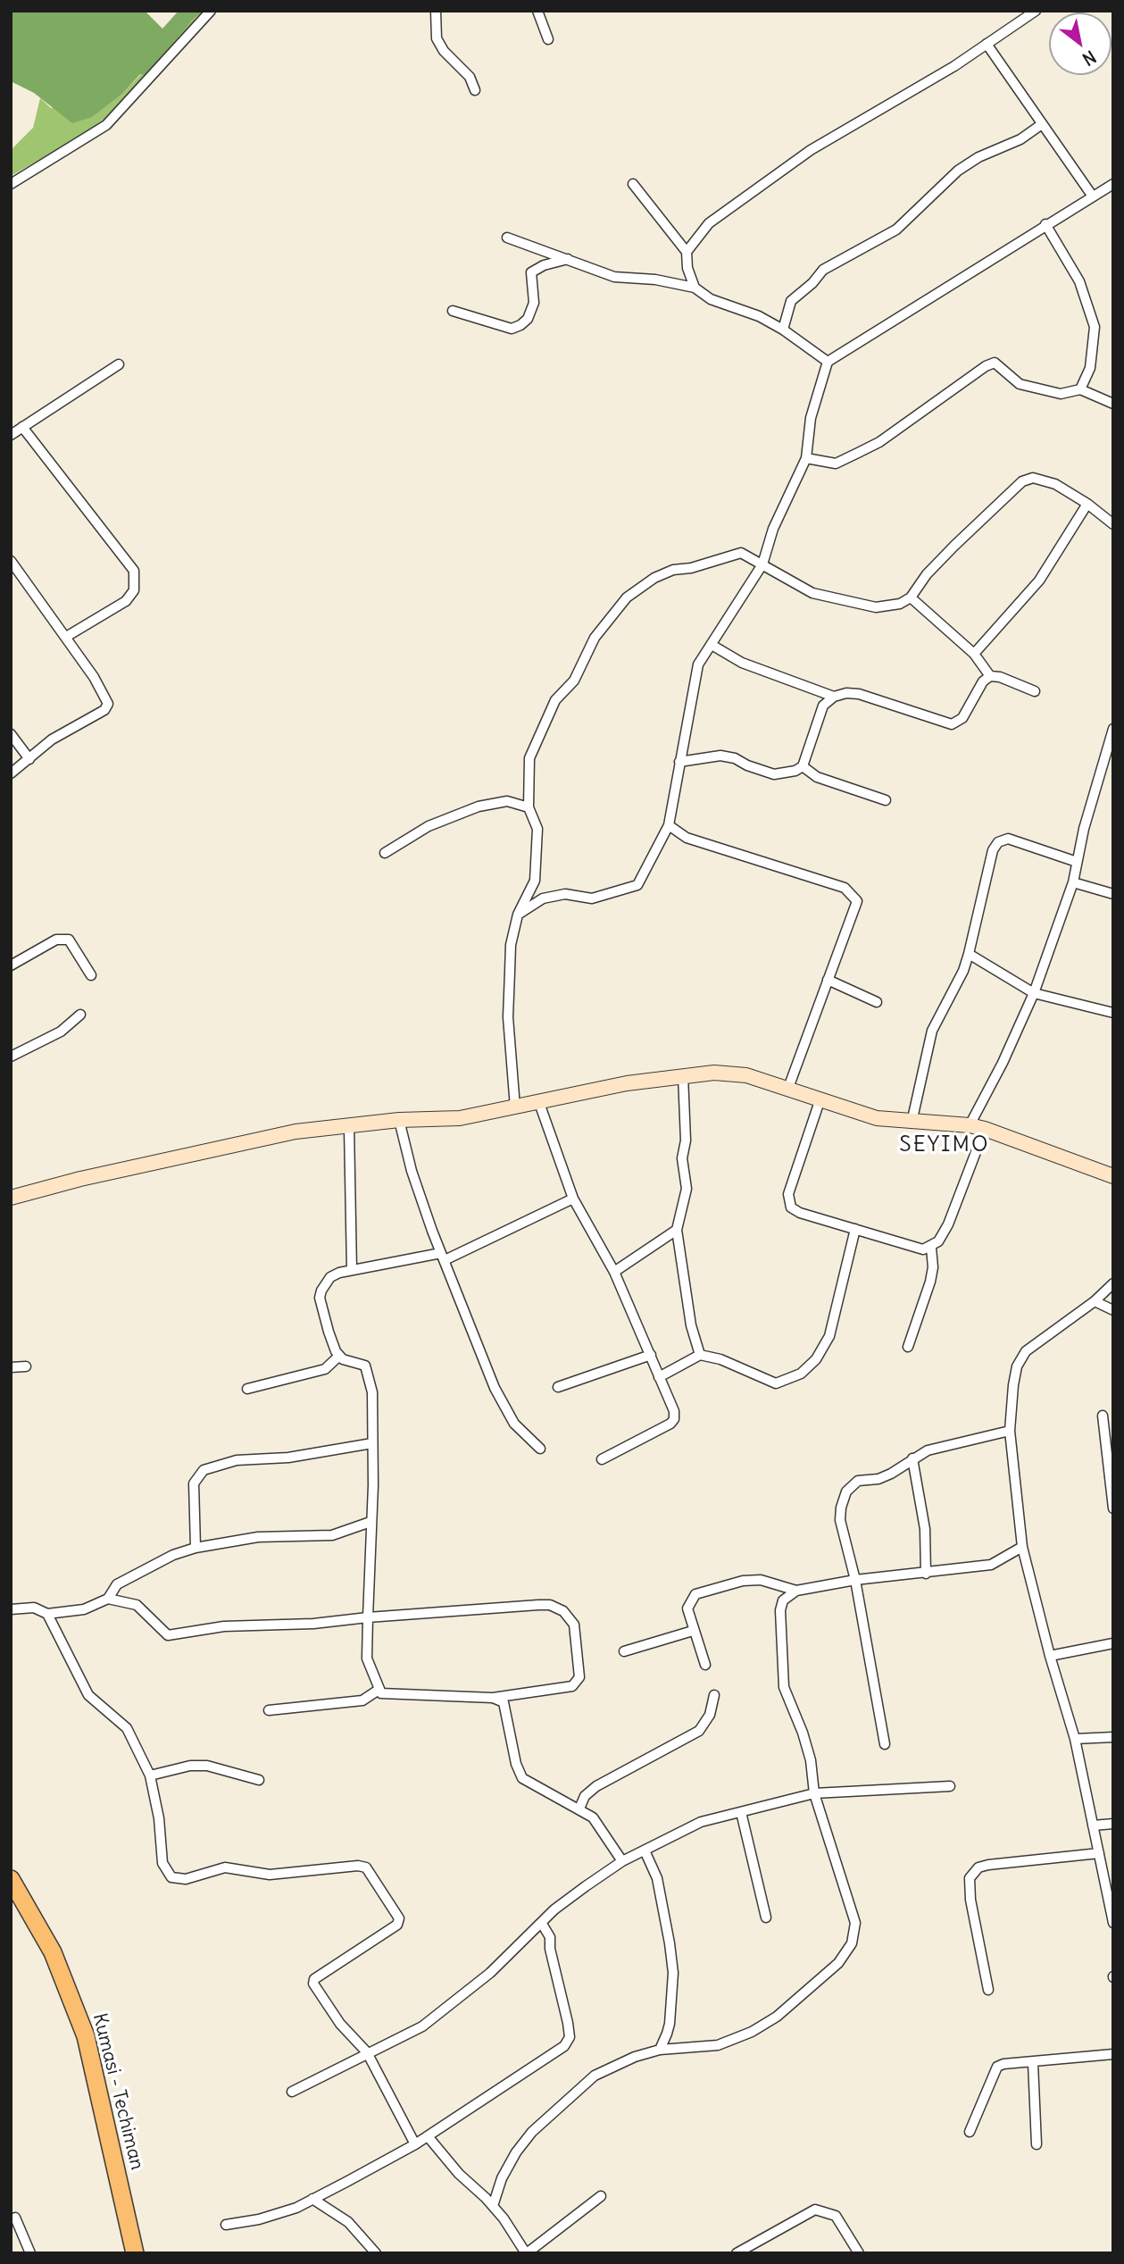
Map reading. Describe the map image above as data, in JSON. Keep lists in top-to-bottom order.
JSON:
{
  "streets": {
    "highway": ["Kumasi - Techiman"]
  },
  "districts": ["SEYIMO"],
  "north": "bottom right"
}
